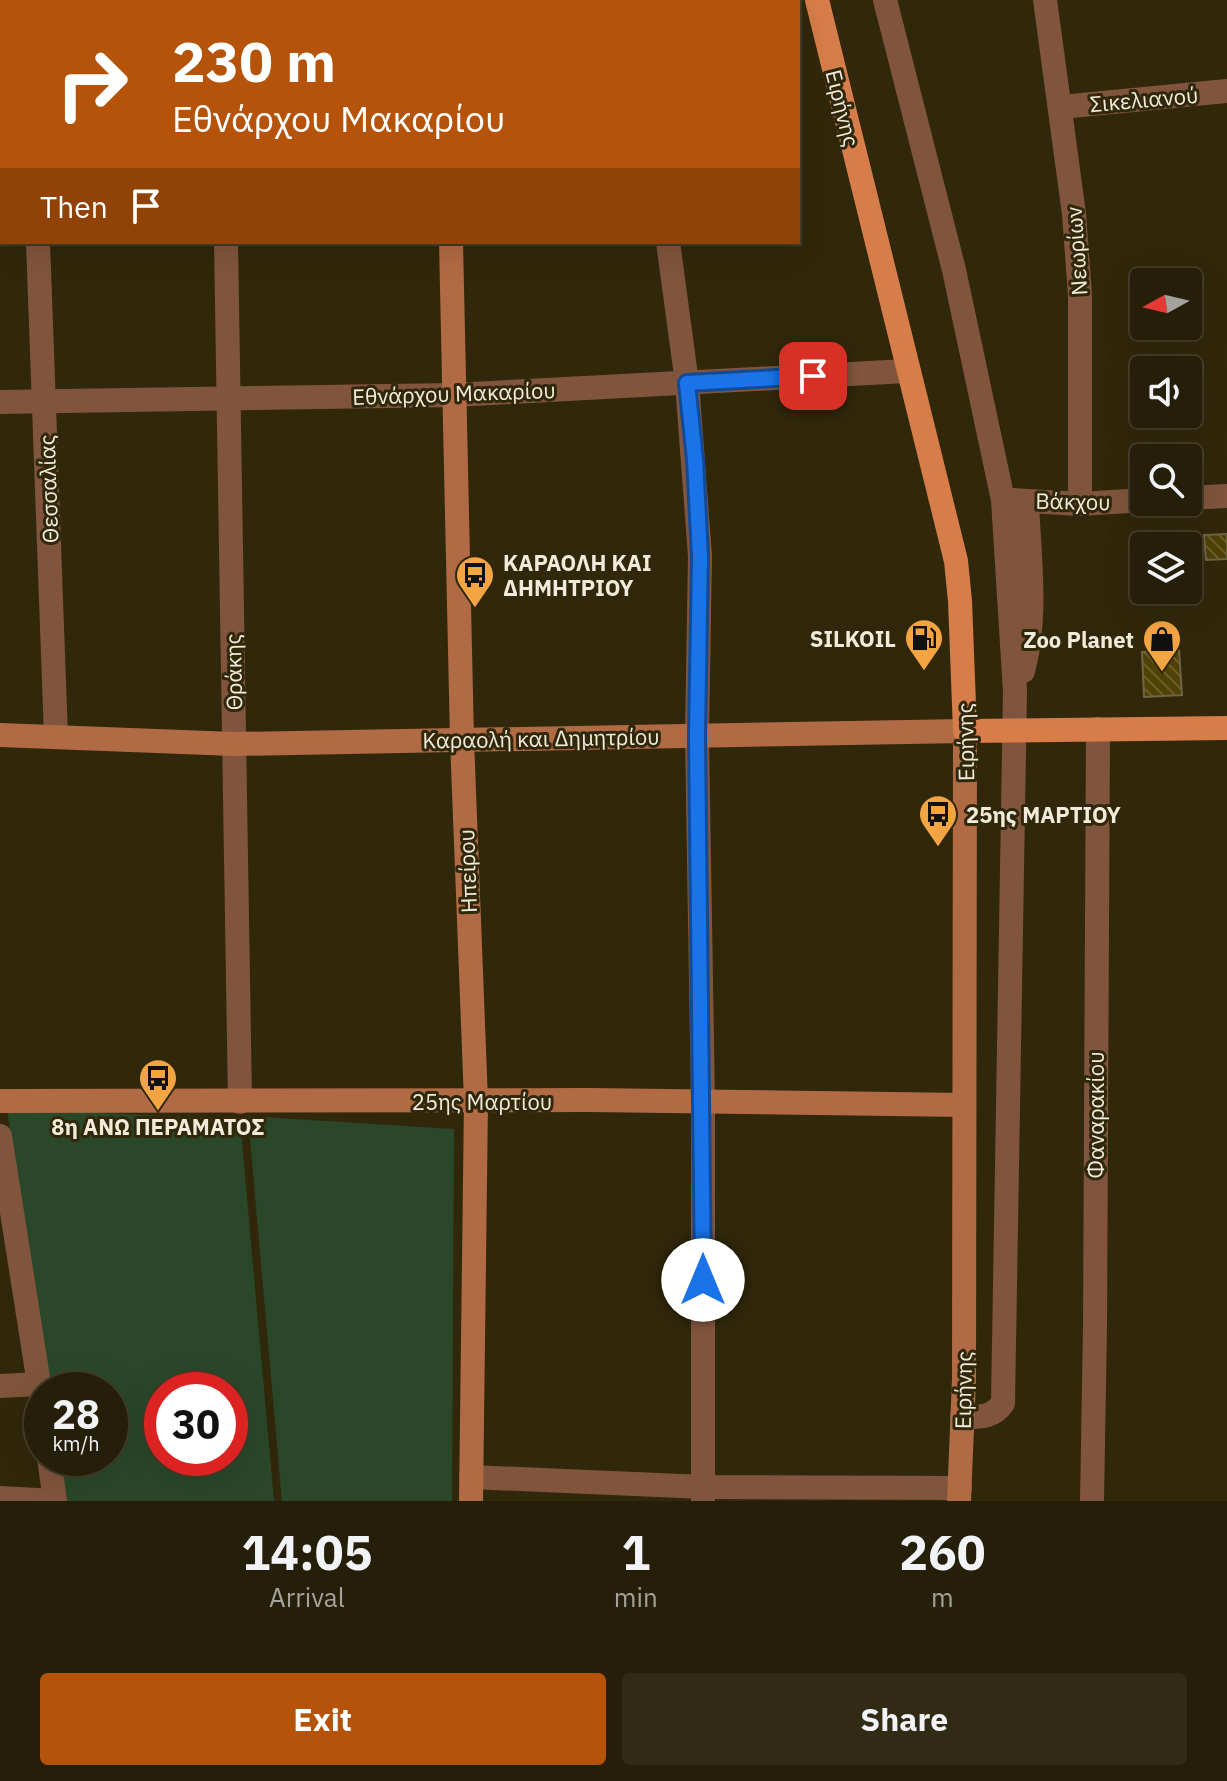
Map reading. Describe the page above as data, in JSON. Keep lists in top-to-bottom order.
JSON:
{
  "streets": {
    "main road": ["Ειρήνης", "Καραολή και Δημητρίου"],
    "street": [
      "Σικελιανού",
      "Νεωρίων",
      "Εθνάρχου Μακαρίου",
      "Θεσσαλίας",
      "Βάκχου",
      "Θράκης",
      "Ηπείρου",
      "25ης Μαρτίου",
      "Φαναρακίου"
    ]
  },
  "crossings": [
    ["Σικελιανού", "Νεωρίων"],
    ["Ειρήνης", "Εθνάρχου Μακαρίου"],
    ["Ειρήνης", "Καραολή και Δημητρίου"],
    ["Ειρήνης", "25ης Μαρτίου"],
    ["Νεωρίων", "Βάκχου"],
    ["Εθνάρχου Μακαρίου", "Θεσσαλίας"],
    ["Εθνάρχου Μακαρίου", "Θράκης"],
    ["Εθνάρχου Μακαρίου", "Ηπείρου"],
    ["Θεσσαλίας", "Καραολή και Δημητρίου"],
    ["Θράκης", "Καραολή και Δημητρίου"],
    ["Θράκης", "25ης Μαρτίου"],
    ["Καραολή και Δημητρίου", "Ηπείρου"],
    ["Καραολή και Δημητρίου", "Φαναρακίου"],
    ["Ηπείρου", "25ης Μαρτίου"]
  ],
  "places": {
    "bus stop": ["ΚΑΡΑΟΛΗ ΚΑΙ ΔΗΜΗΤΡΙΟΥ", "25ης ΜΑΡΤΙΟΥ", "8η ΑΝΩ ΠΕΡΑΜΑΤΟΣ"],
    "fuel station": ["SILKOIL"],
    "shop": ["Zoo Planet"]
  },
  "north": "left",
  "page": {
    "turn": ["230 m", "Εθνάρχου Μακαρίου"],
    "then": "Then",
    "speed": "28 km/h",
    "limit": "30",
    "eta": [
      "14:05",
      "Arrival",
      "1",
      "min",
      "260",
      "m"
    ],
    "buttons": ["Exit", "Share"]
  }
}
